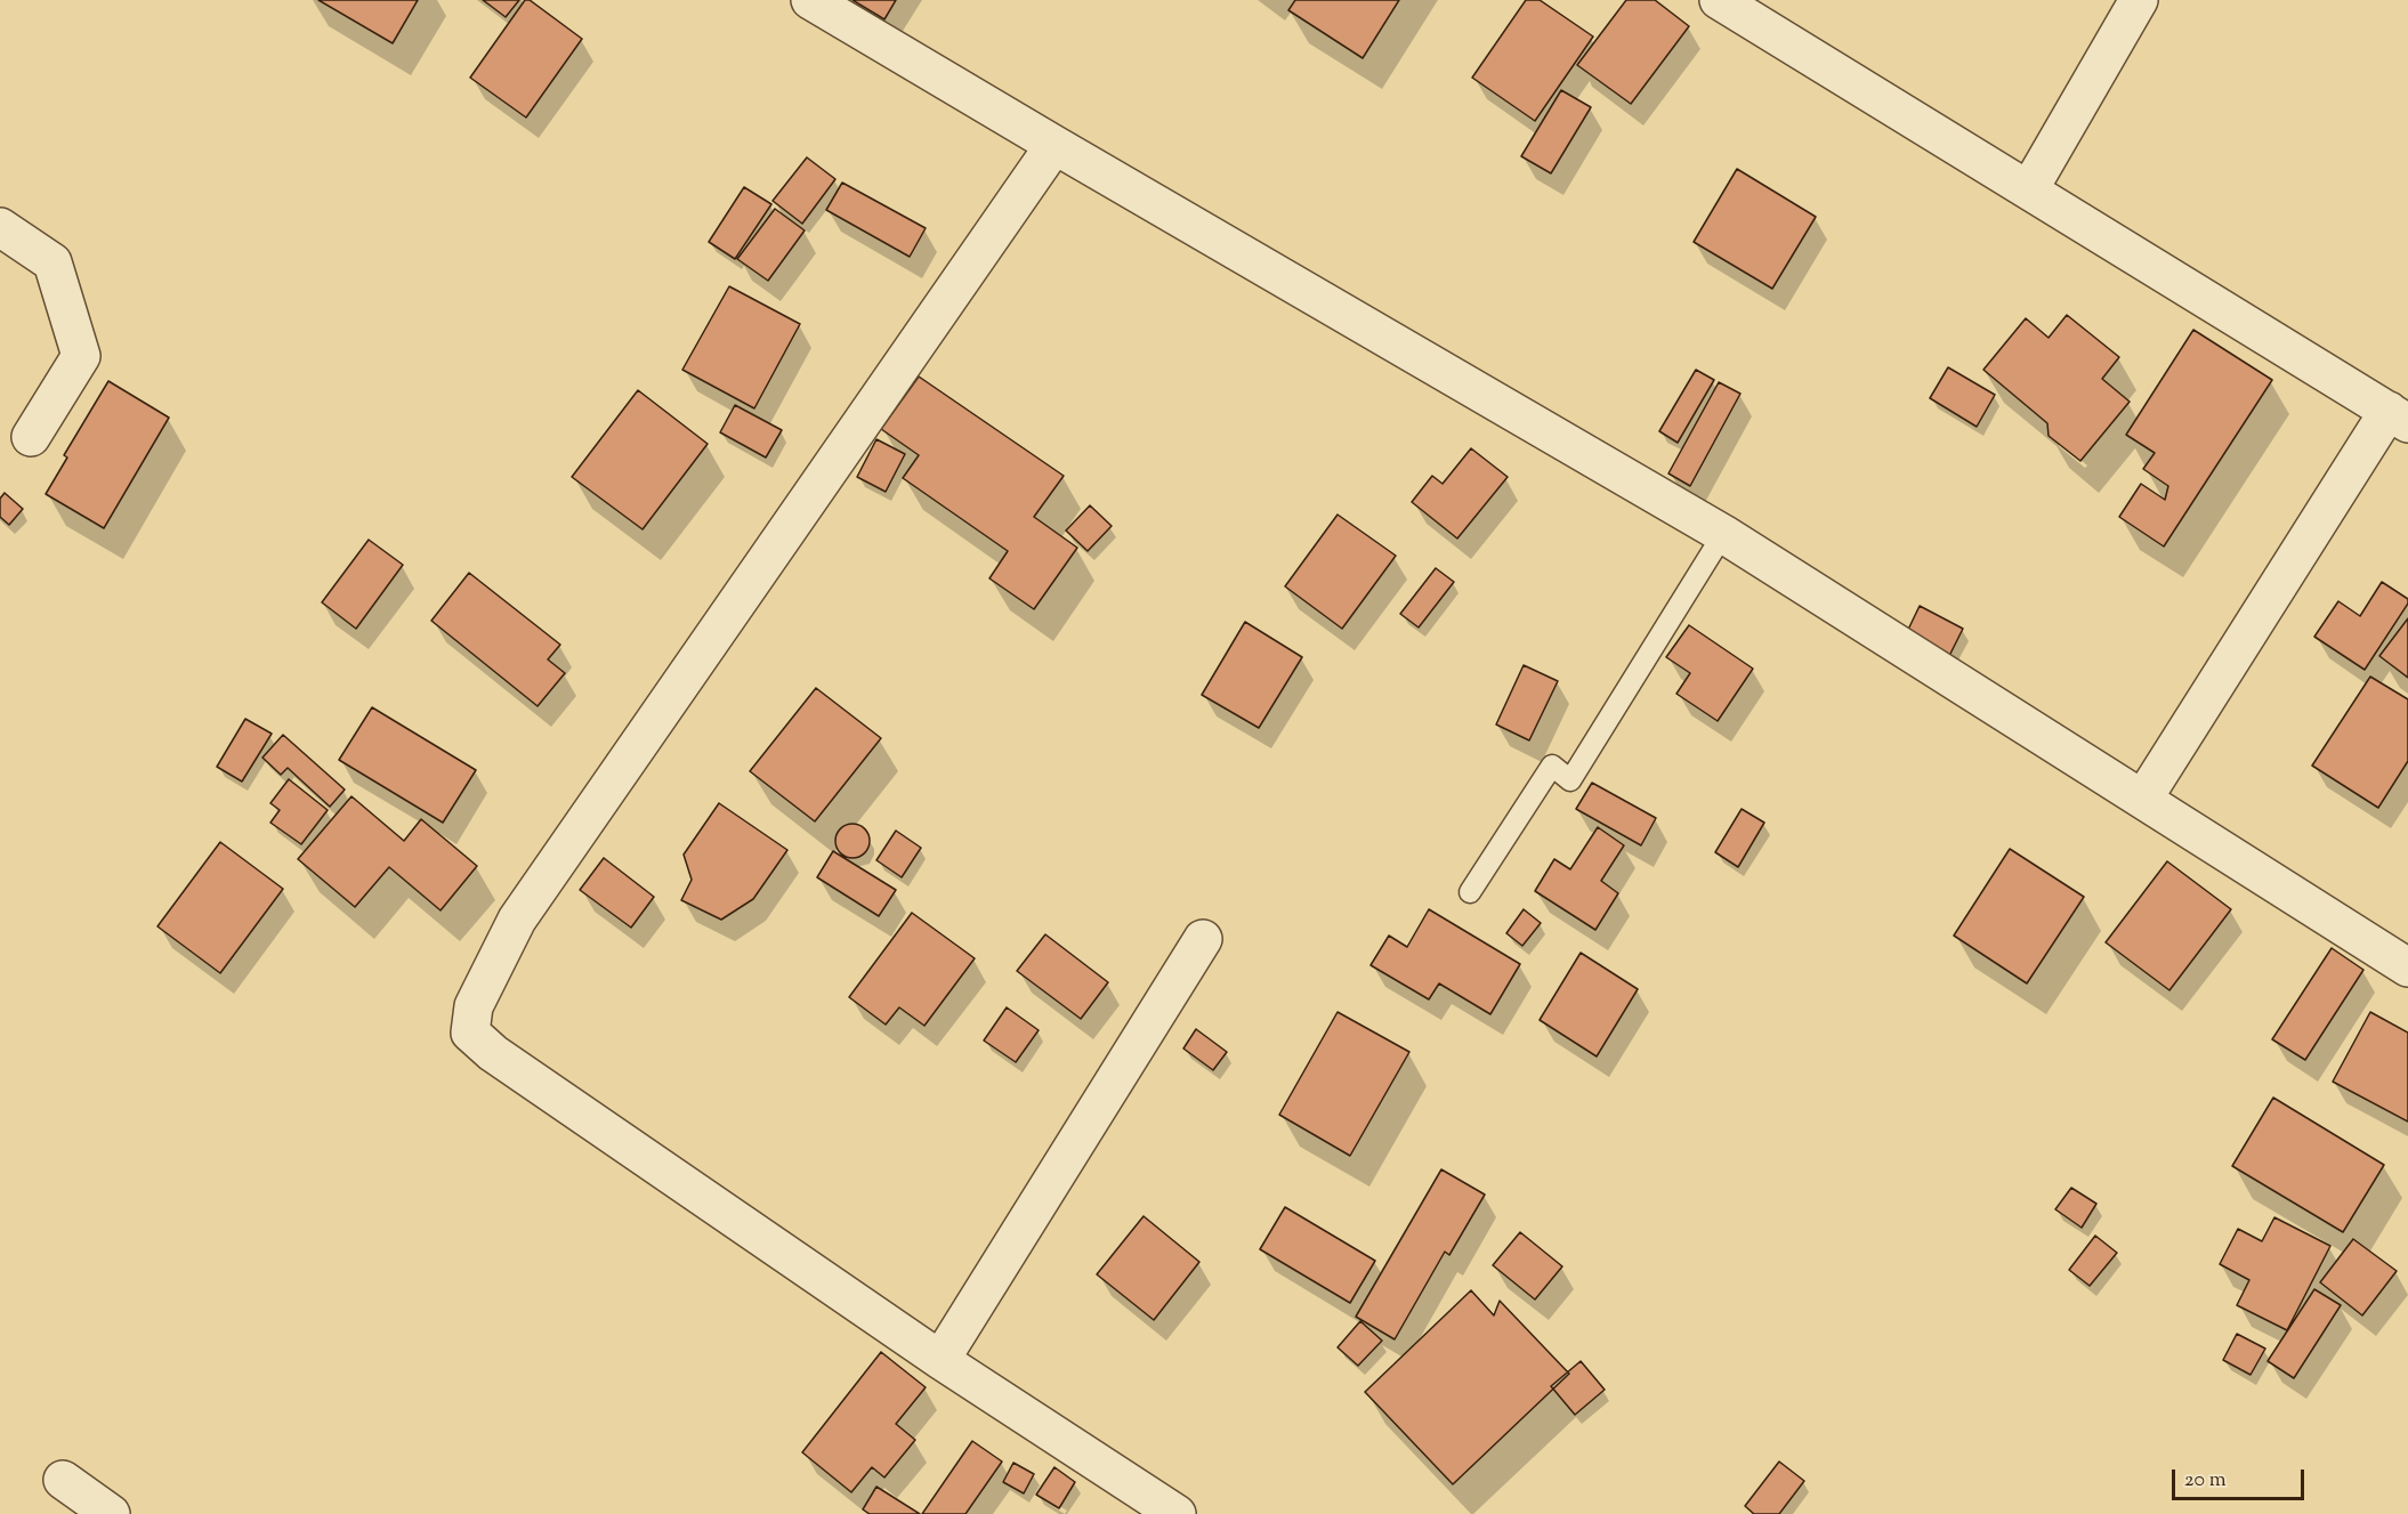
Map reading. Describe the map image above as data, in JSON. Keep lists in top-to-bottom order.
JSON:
{
  "scale_bar": "20 m"
}
